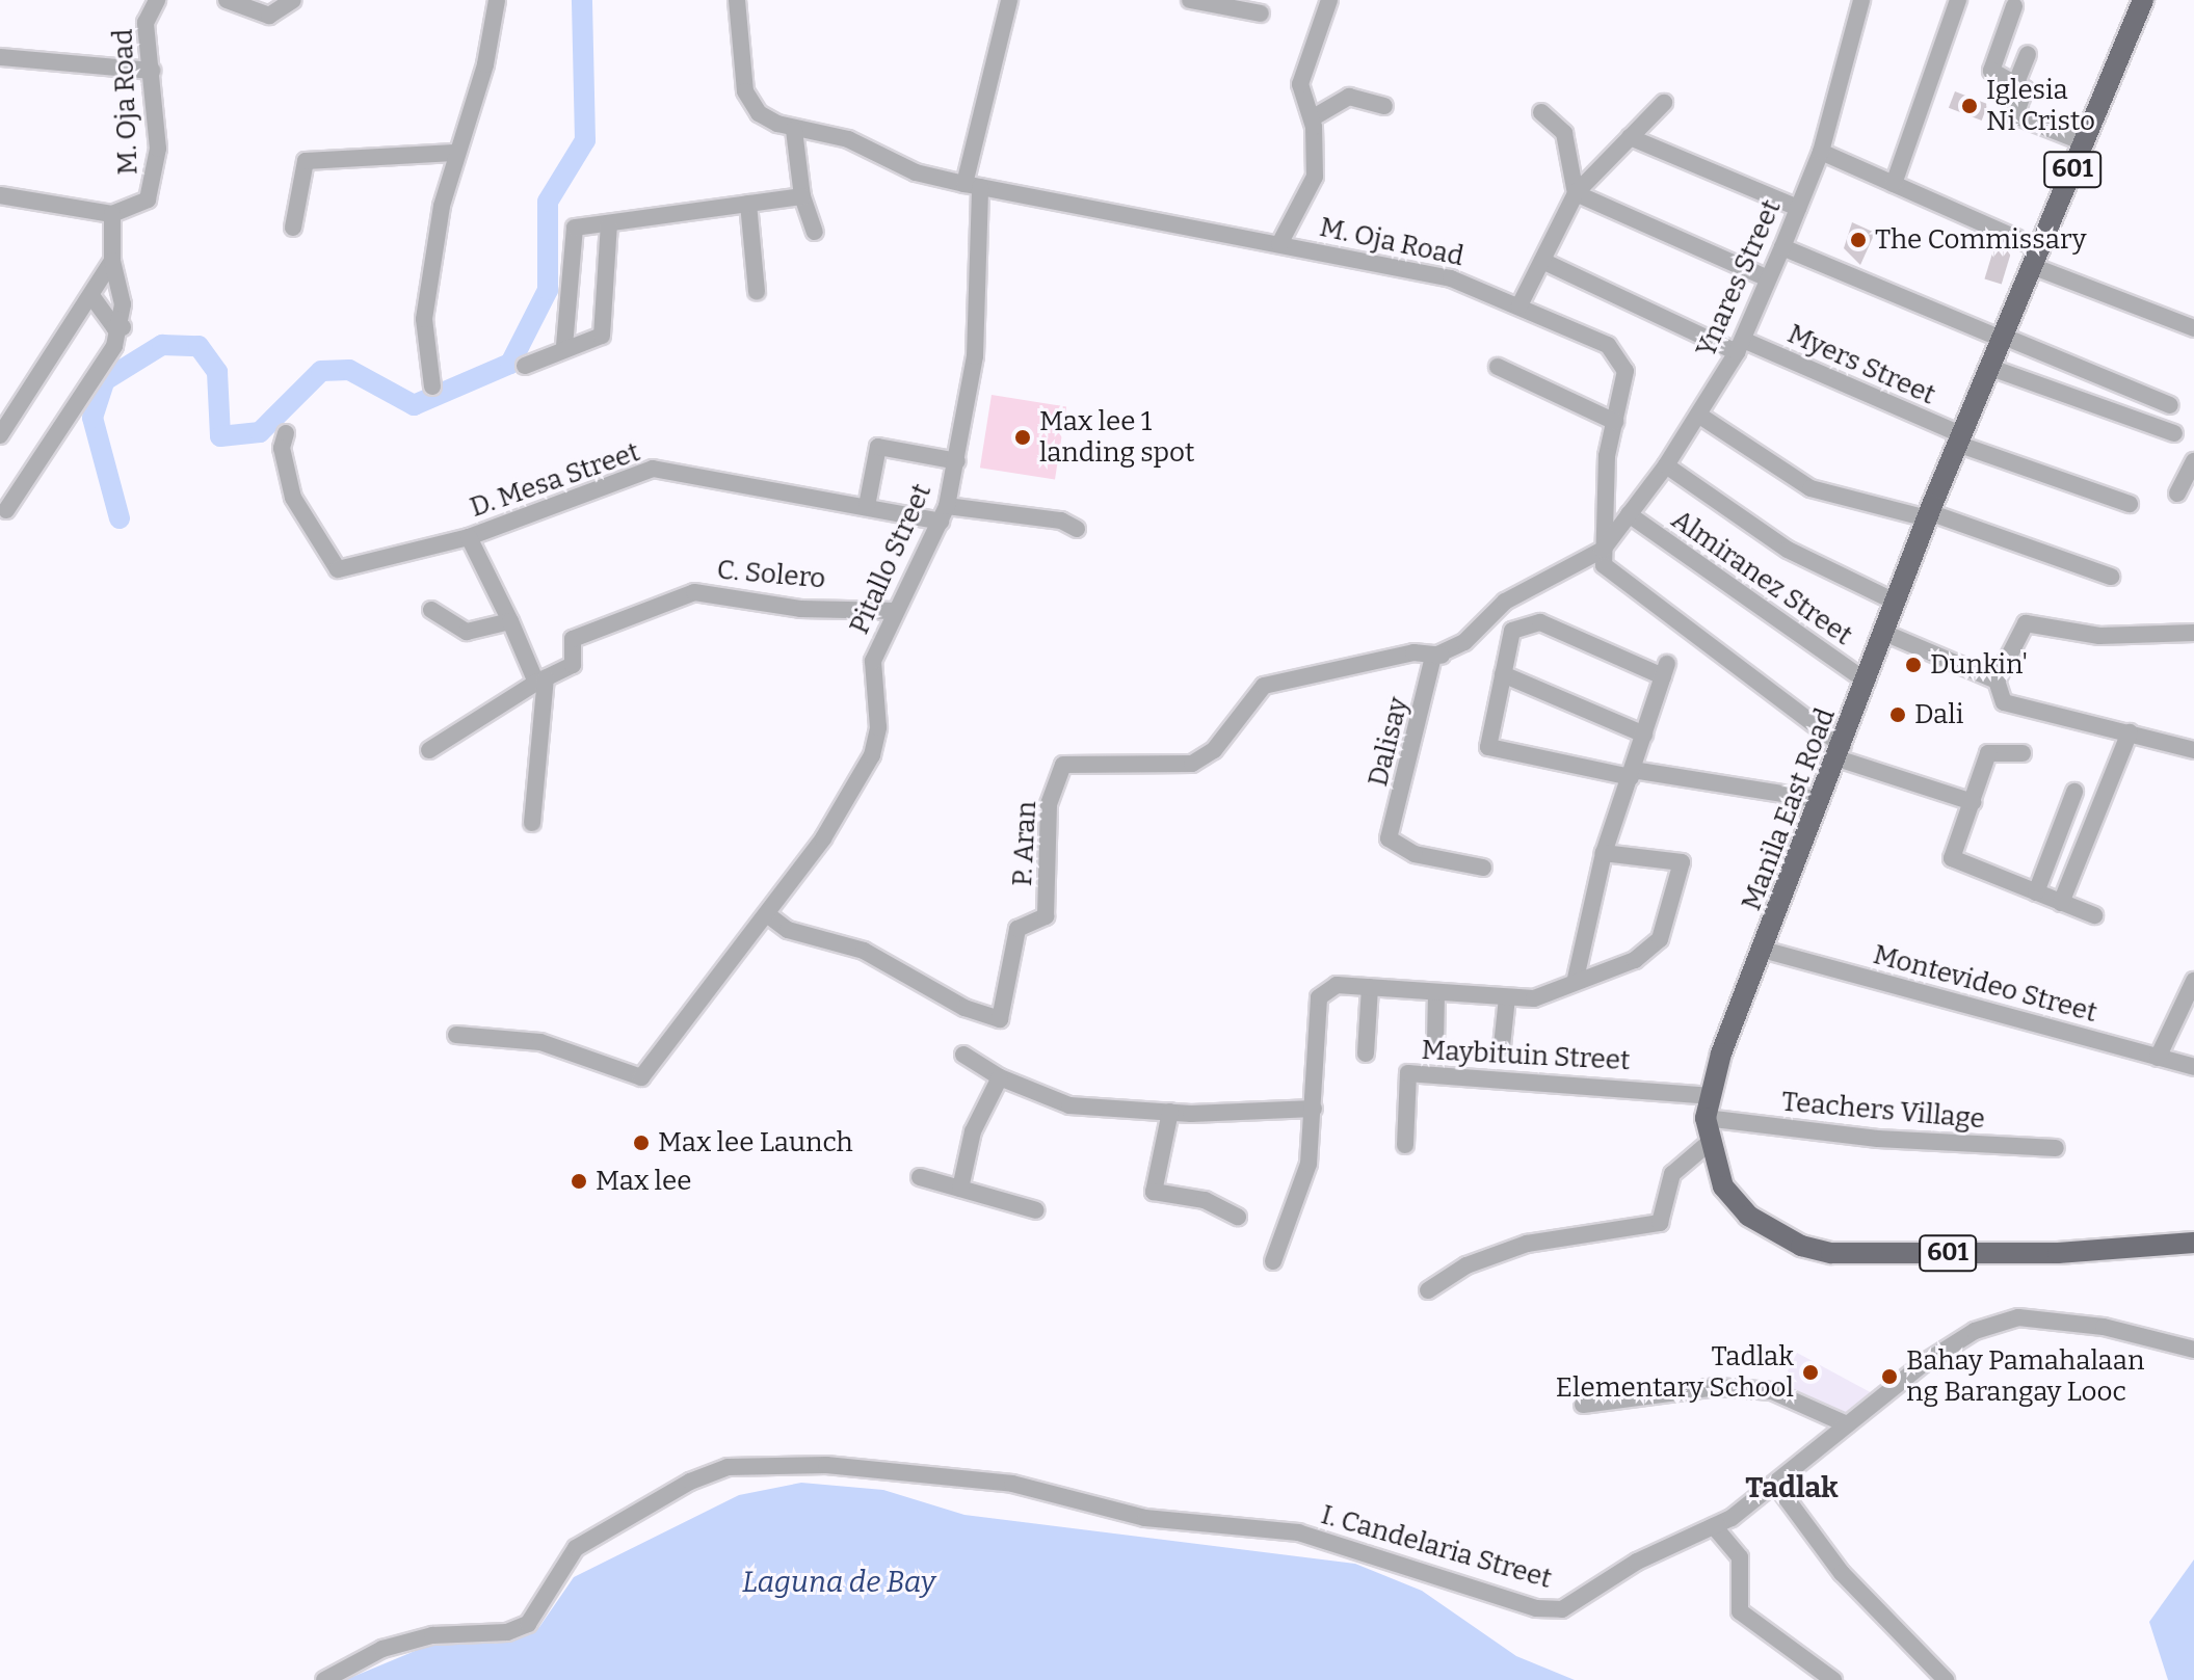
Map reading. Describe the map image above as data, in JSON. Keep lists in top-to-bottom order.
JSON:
{
  "streets": {
    "main road": ["601", "Manila East Road"],
    "street": [
      "M. Oja Road",
      "Ynares Street",
      "Myers Street",
      "D. Mesa Street",
      "Pitallo Street",
      "C. Solero",
      "Almiranez Street",
      "Dalisay",
      "P. Aran",
      "Montevideo Street",
      "Maybituin Street",
      "Teachers Village",
      "I. Candelaria Street"
    ]
  },
  "crossings": [
    ["M. Oja Road", "Ynares Street"],
    ["M. Oja Road", "Pitallo Street"],
    ["Ynares Street", "Myers Street"],
    ["Ynares Street", "Almiranez Street"],
    ["Myers Street", "Manila East Road"],
    ["D. Mesa Street", "Pitallo Street"],
    ["Pitallo Street", "C. Solero"],
    ["Pitallo Street", "P. Aran"],
    ["Almiranez Street", "Manila East Road"],
    ["Dalisay", "P. Aran"],
    ["Manila East Road", "Montevideo Street"],
    ["Manila East Road", "Maybituin Street"],
    ["Manila East Road", "Teachers Village"]
  ],
  "districts": ["Tadlak"],
  "water": ["Laguna de Bay"],
  "places": [
    "Iglesia Ni Cristo",
    "The Commissary",
    "Max lee 1 landing spot",
    "Dunkin'",
    "Dali",
    "Max lee Launch",
    "Max lee",
    "Tadlak Elementary School",
    "Bahay Pamahalaan ng Barangay Looc"
  ]
}
